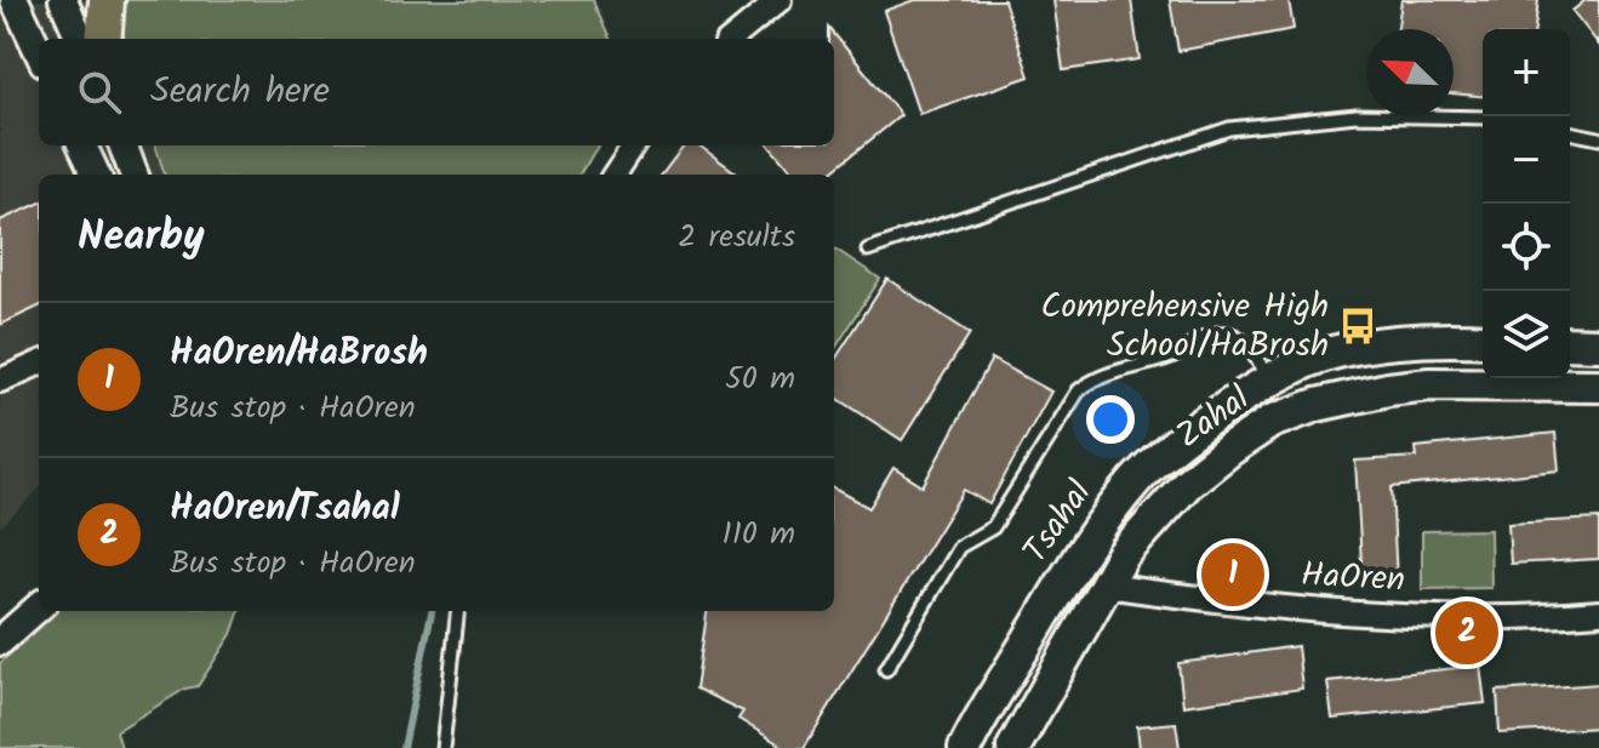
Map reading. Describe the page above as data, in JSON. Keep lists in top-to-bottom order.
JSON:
{
  "streets": {
    "main road": ["Zahal", "Tsahal"],
    "street": ["HaOren"]
  },
  "crossings": [
    ["Zahal", "HaOren"]
  ],
  "places": {
    "bus stop": ["Comprehensive High School/HaBrosh"]
  },
  "north": "top left",
  "page": {
    "map_buttons": ["+", "−"],
    "search": "Search here",
    "heading": ["Nearby", "2 results"],
    "list": [
      {
        "mark": "1",
        "name": "HaOren/HaBrosh",
        "note": "Bus stop · HaOren",
        "value": "50 m"
      },
      {
        "mark": "2",
        "name": "HaOren/Tsahal",
        "note": "Bus stop · HaOren",
        "value": "110 m"
      }
    ],
    "pins": ["1", "2"]
  }
}
